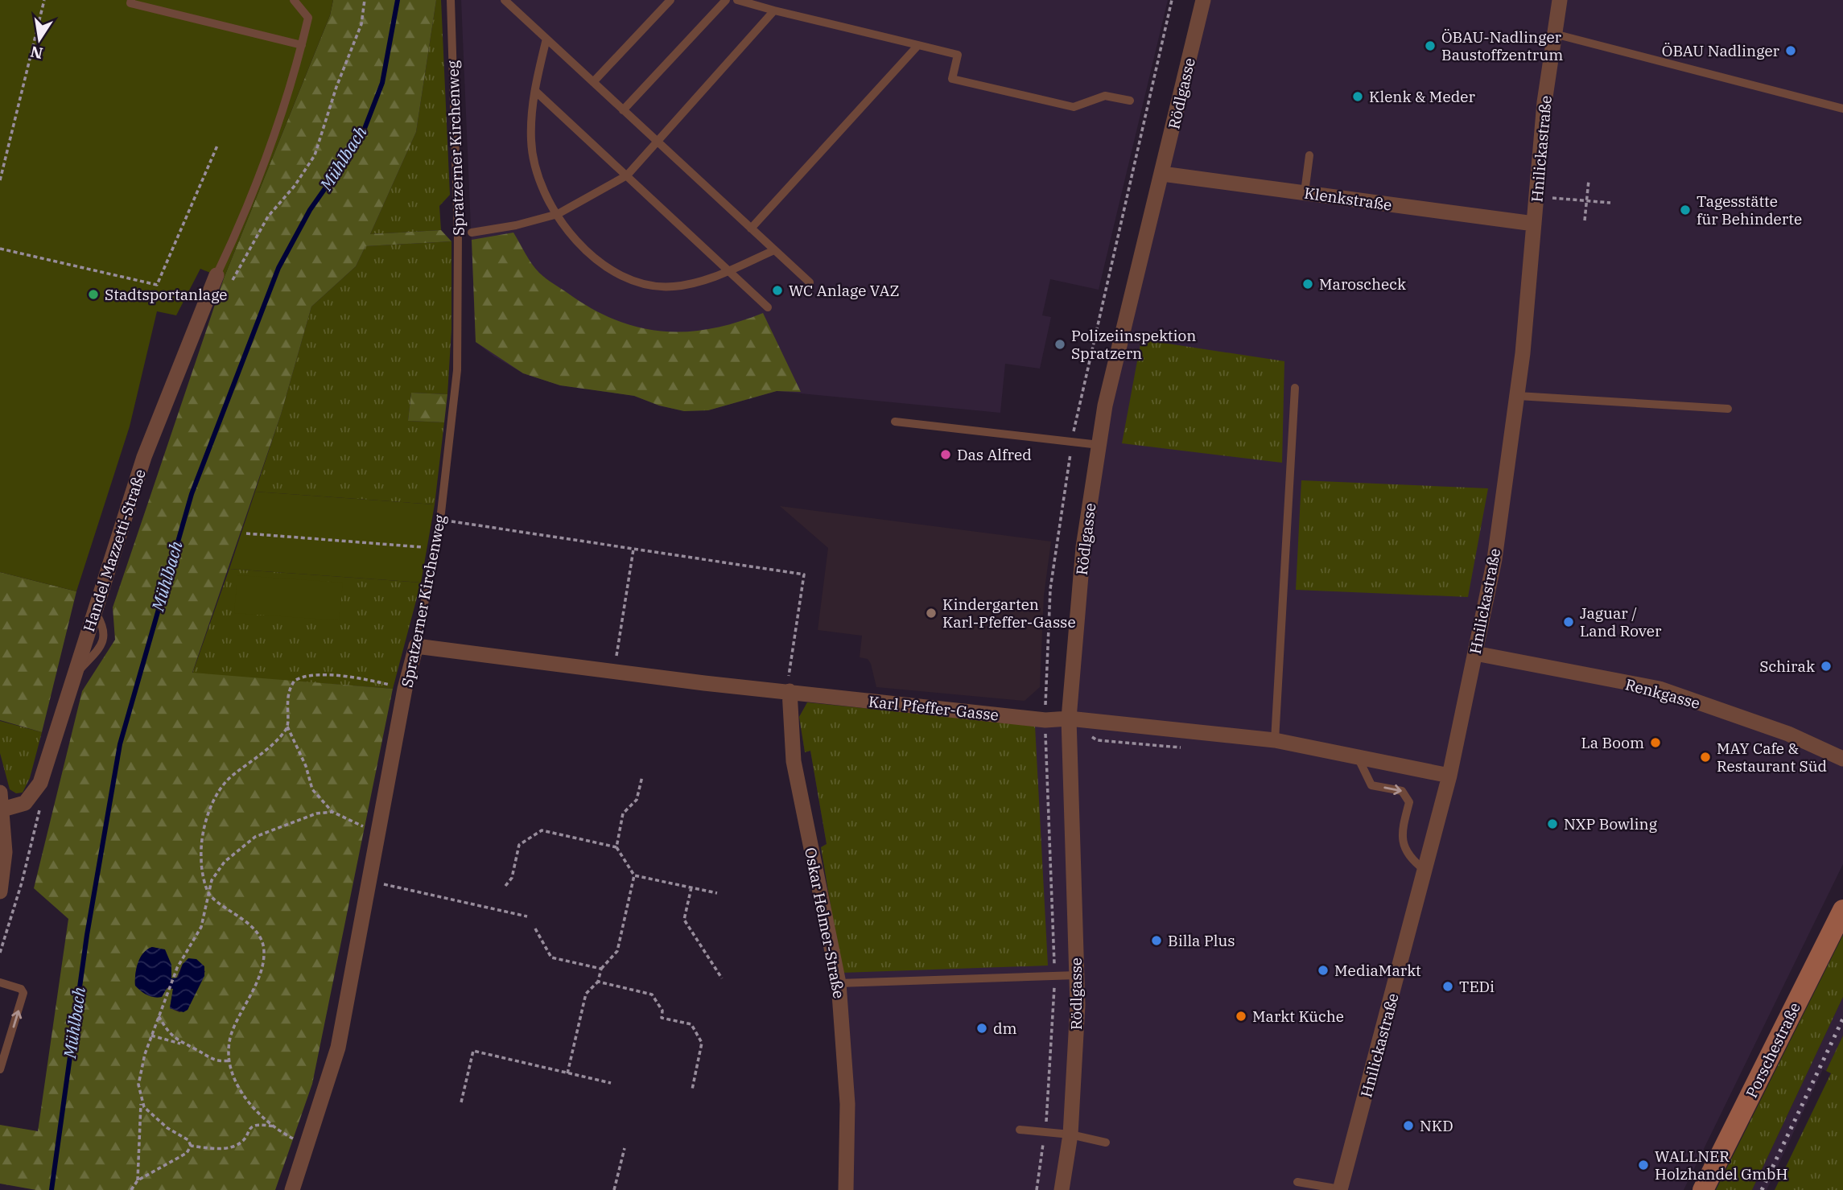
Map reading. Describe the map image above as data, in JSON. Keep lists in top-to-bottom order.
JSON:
{
  "streets": {
    "street": [
      "Rödlgasse",
      "Spratzerner Kirchenweg",
      "Hnilickastraße",
      "Klenkstraße",
      "Handel Mazzetti-Straße",
      "Renkgasse",
      "Karl Pfeffer-Gasse",
      "Oskar Helmer-Straße",
      "Porschestraße"
    ]
  },
  "crossings": [
    ["Rödlgasse", "Klenkstraße"],
    ["Rödlgasse", "Karl Pfeffer-Gasse"],
    ["Spratzerner Kirchenweg", "Karl Pfeffer-Gasse"],
    ["Hnilickastraße", "Klenkstraße"],
    ["Hnilickastraße", "Renkgasse"],
    ["Hnilickastraße", "Karl Pfeffer-Gasse"],
    ["Karl Pfeffer-Gasse", "Oskar Helmer-Straße"]
  ],
  "water": ["Mühlbach"],
  "places": [
    "ÖBAU-Nadlinger Baustoffzentrum",
    "ÖBAU Nadlinger",
    "Klenk & Meder",
    "Tagesstätte für Behinderte",
    "Maroscheck",
    "WC Anlage VAZ",
    "Stadtsportanlage",
    "Polizeiinspektion Spratzern",
    "Das Alfred",
    "Kindergarten Karl-Pfeffer-Gasse",
    "Jaguar / Land Rover",
    "Schirak",
    "La Boom",
    "MAY Cafe & Restaurant Süd",
    "NXP Bowling",
    "Billa Plus",
    "MediaMarkt",
    "TEDi",
    "Markt Küche",
    "dm",
    "NKD",
    "WALLNER Holzhandel GmbH"
  ],
  "north": "bottom"
}
